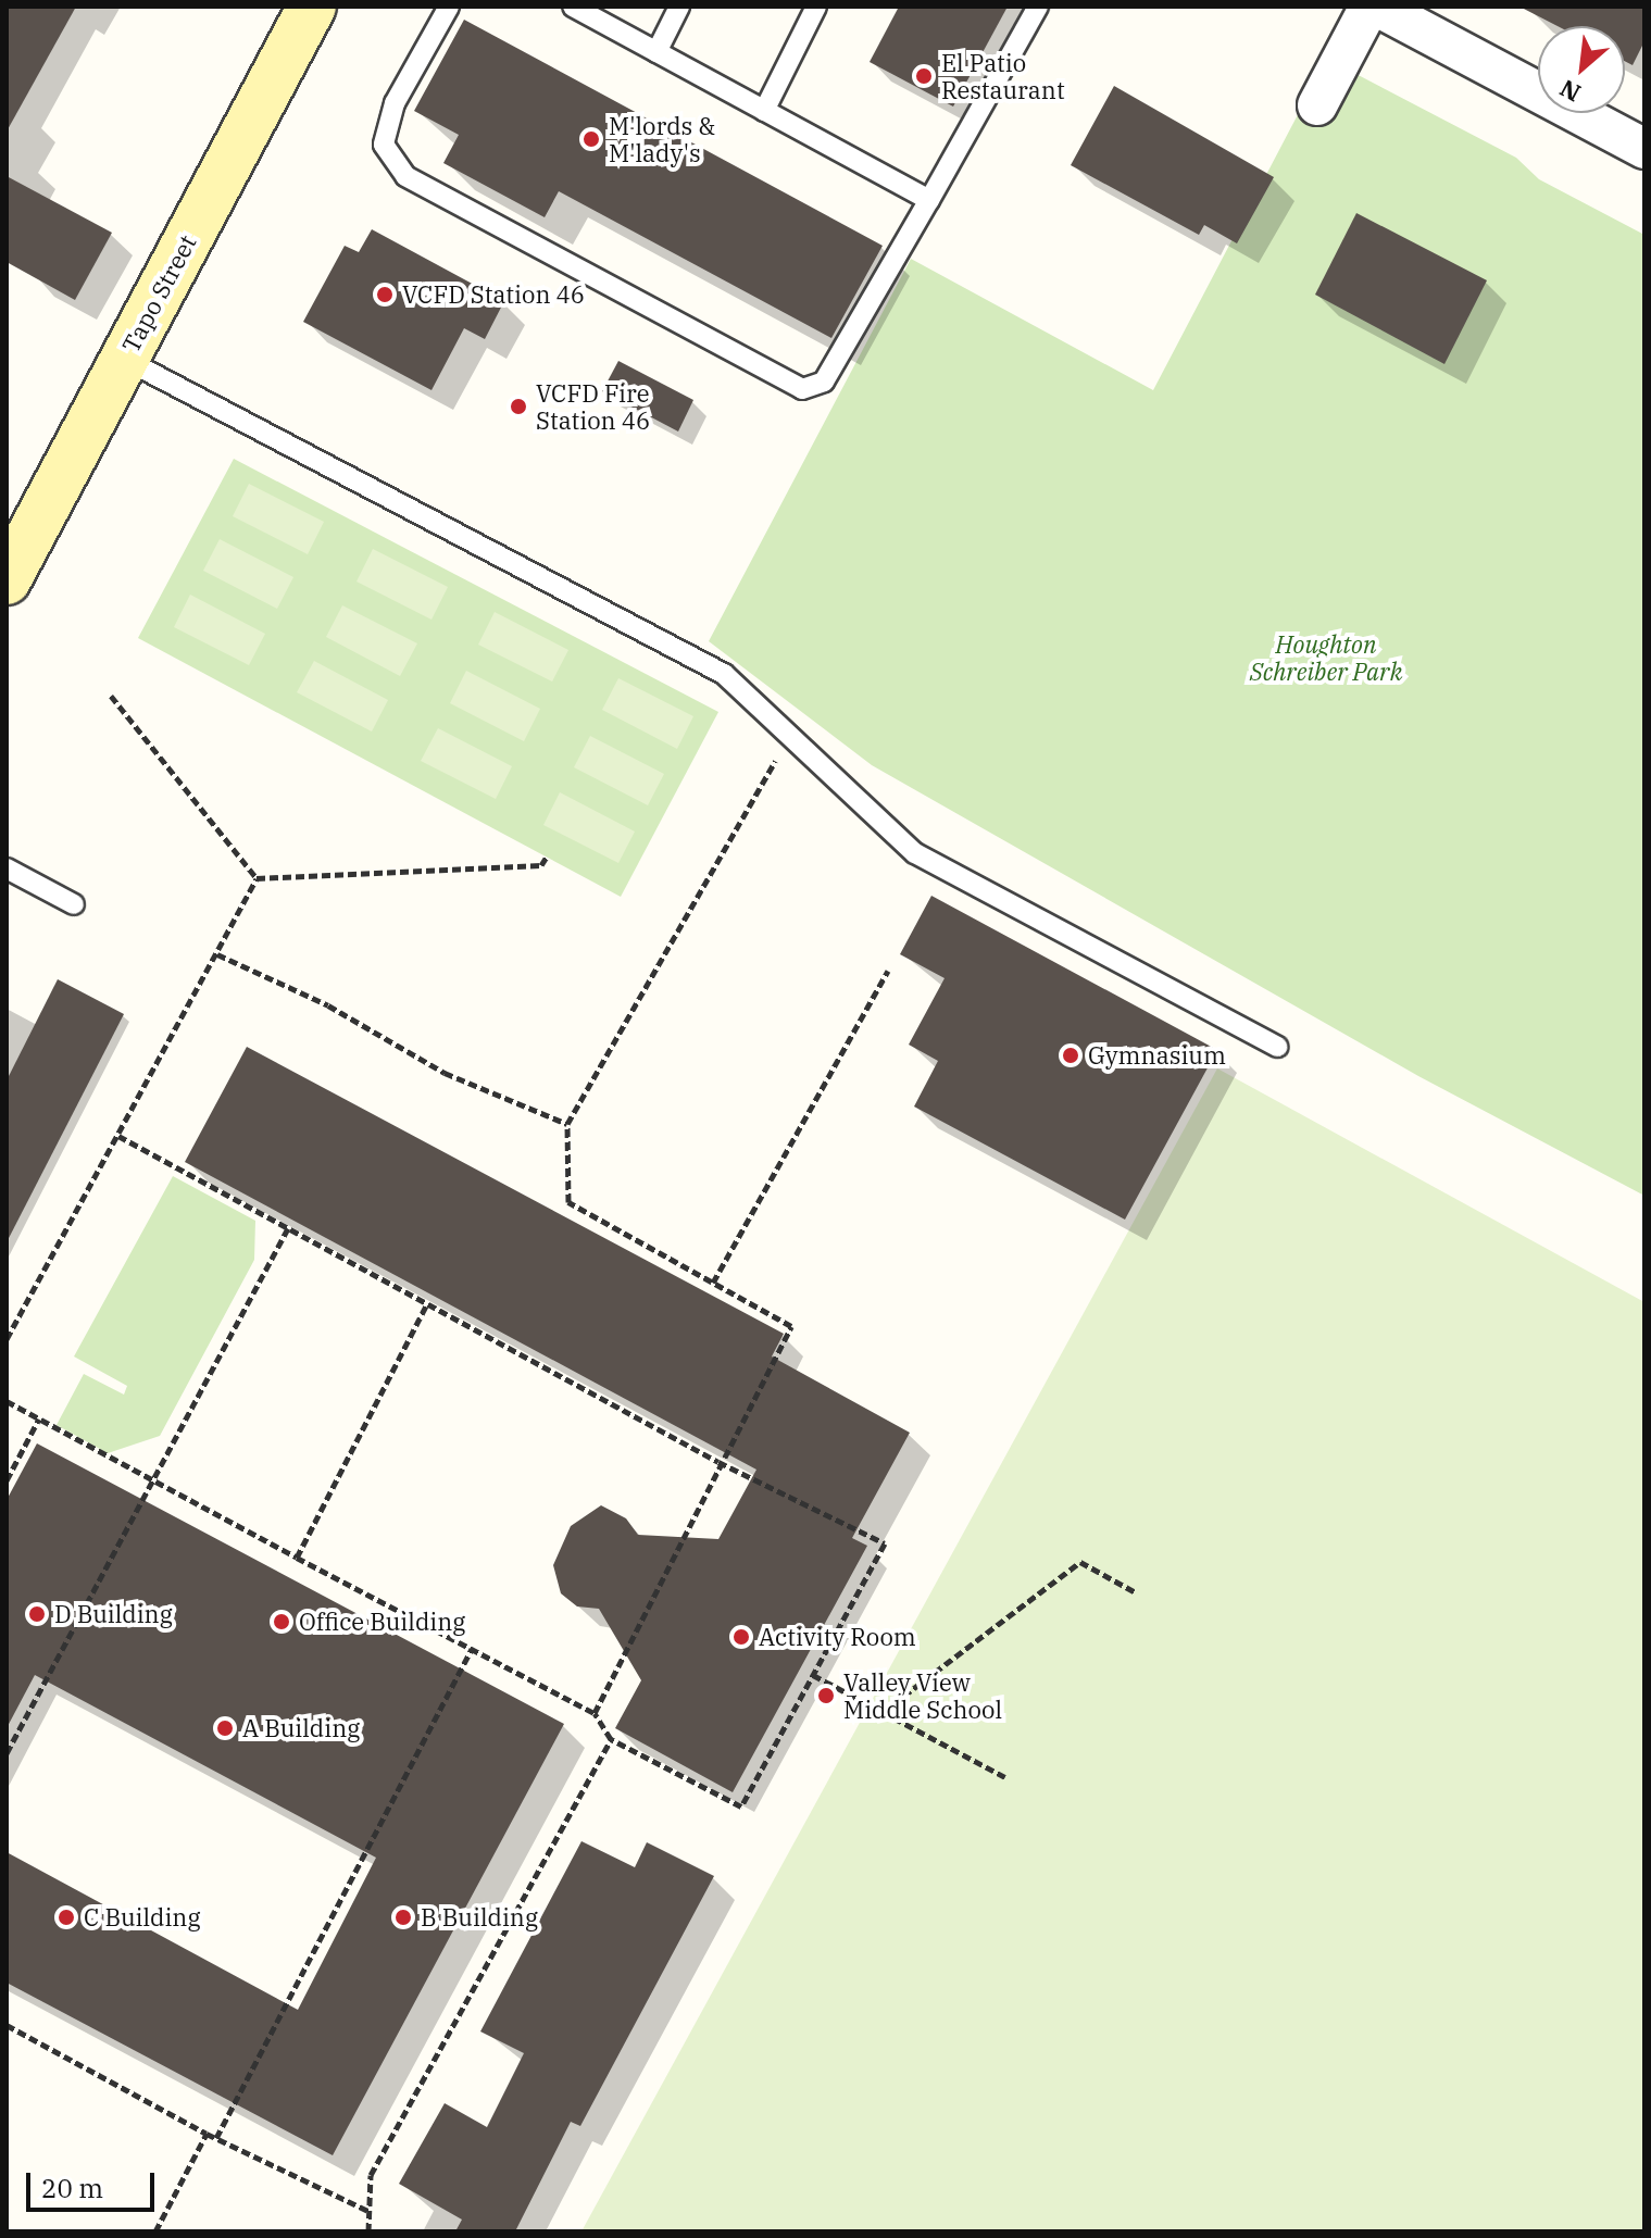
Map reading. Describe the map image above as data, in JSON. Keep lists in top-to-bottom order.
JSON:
{
  "streets": {
    "street": ["Tapo Street"]
  },
  "parks": ["Houghton Schreiber Park"],
  "places": [
    "El Patio Restaurant",
    "M'lords & M'lady's",
    "VCFD Station 46",
    "VCFD Fire Station 46",
    "Gymnasium",
    "D Building",
    "Office Building",
    "Activity Room",
    "Valley View Middle School",
    "A Building",
    "C Building",
    "B Building"
  ],
  "scale_bar": "20 m",
  "north": "bottom left"
}
